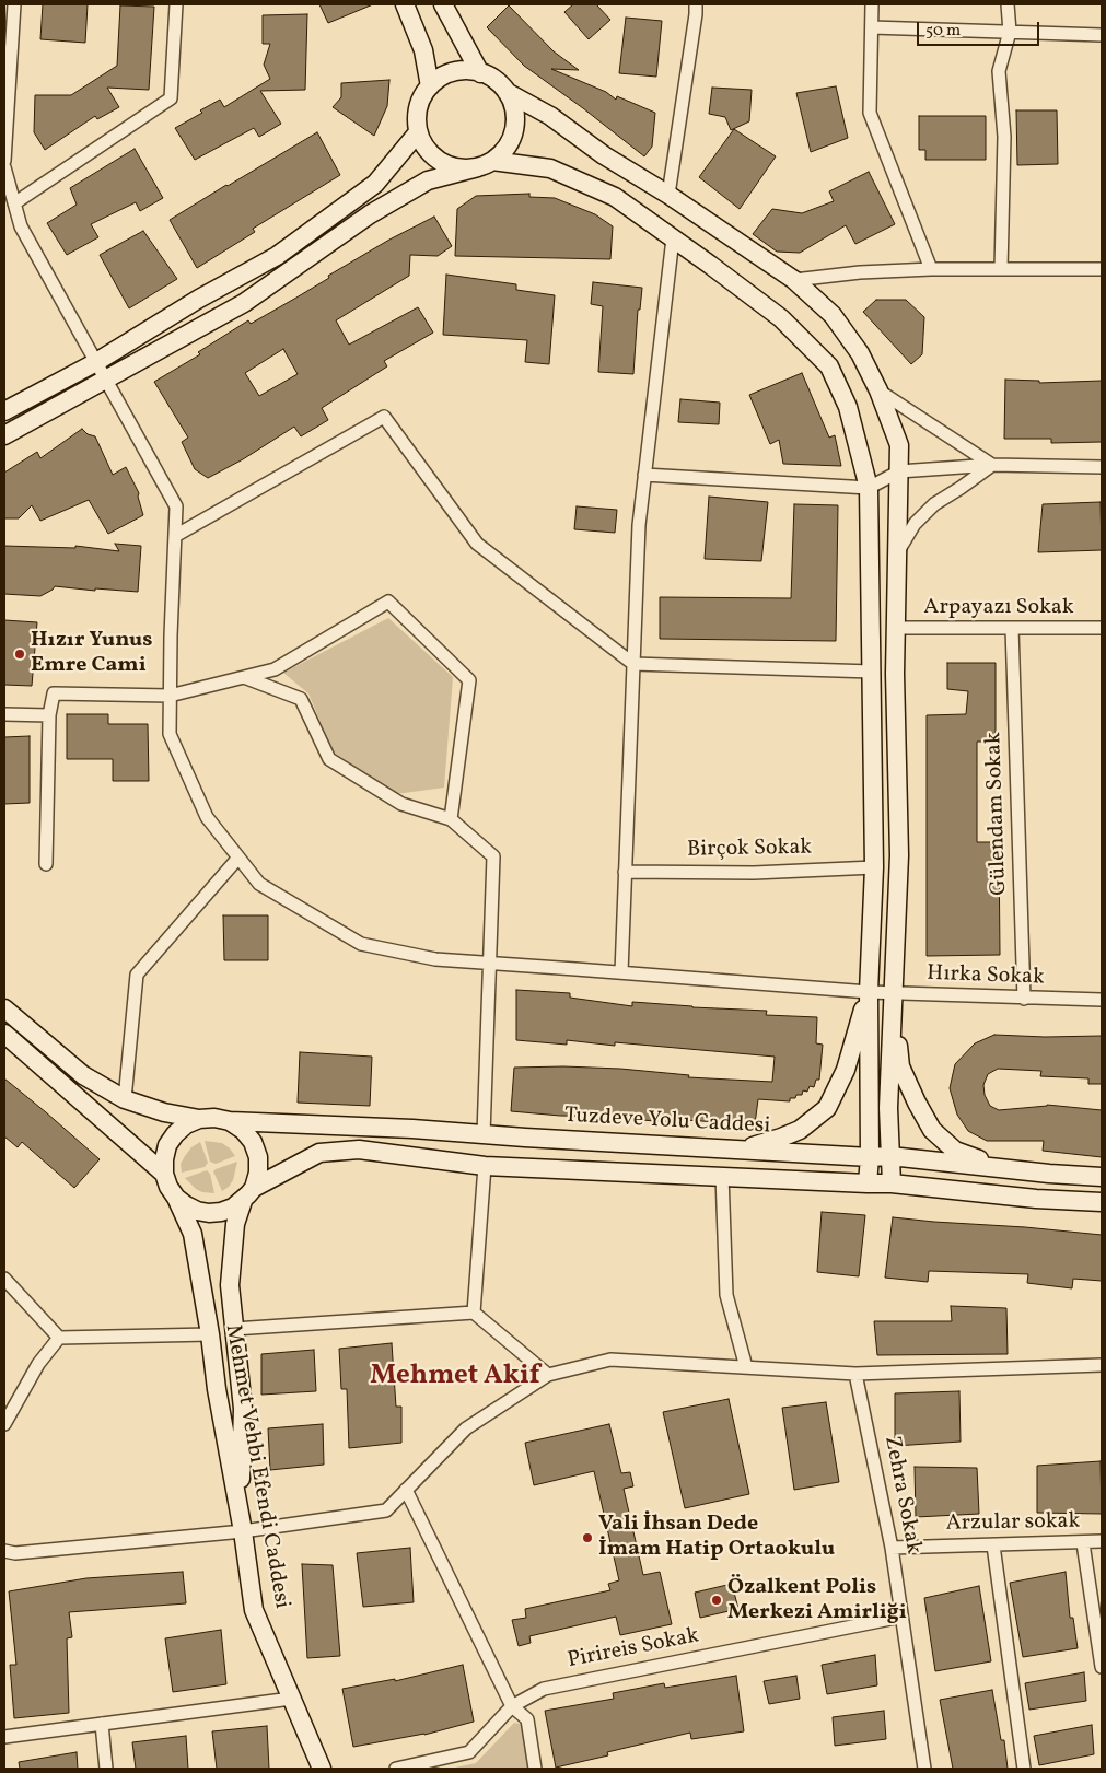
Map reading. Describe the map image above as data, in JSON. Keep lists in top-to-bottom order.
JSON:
{
  "streets": {
    "main road": ["Tuzdeve Yolu Caddesi", "Mehmet Vehbi Efendi Caddesi"],
    "street": [
      "Arpayazı Sokak",
      "Gülendam Sokak",
      "Birçok Sokak",
      "Hırka Sokak",
      "Zehra Sokak",
      "Arzular sokak",
      "Pirireis Sokak"
    ]
  },
  "crossings": [
    ["Arpayazı Sokak", "Gülendam Sokak"],
    ["Gülendam Sokak", "Hırka Sokak"],
    ["Tuzdeve Yolu Caddesi", "Mehmet Vehbi Efendi Caddesi"],
    ["Zehra Sokak", "Arzular sokak"],
    ["Zehra Sokak", "Pirireis Sokak"]
  ],
  "districts": ["Mehmet Akif"],
  "places": ["Hızır Yunus Emre Cami", "Vali İhsan Dede İmam Hatip Ortaokulu", "Özalkent Polis Merkezi Amirliği"],
  "scale_bar": "50 m"
}
